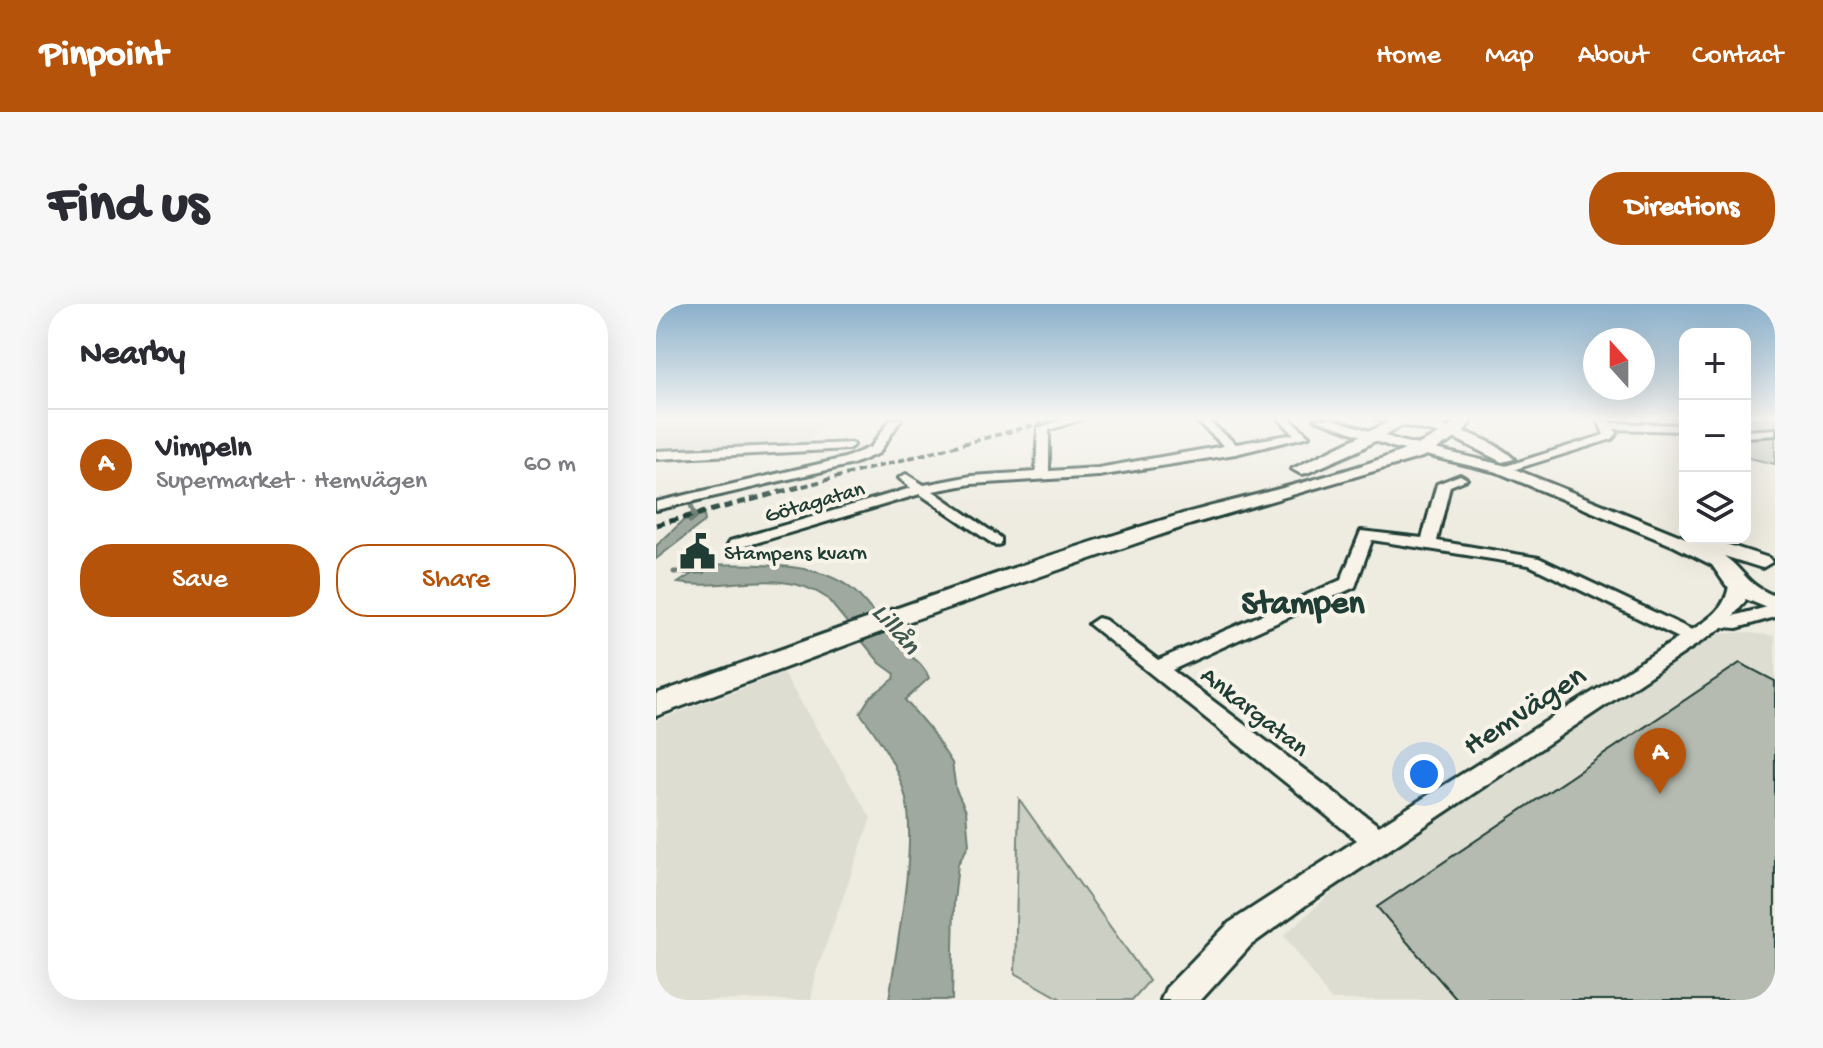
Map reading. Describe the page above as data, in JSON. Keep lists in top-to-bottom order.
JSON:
{
  "streets": {
    "street": ["Götagatan", "Hemvägen", "Ankargatan"]
  },
  "crossings": [
    ["Hemvägen", "Ankargatan"]
  ],
  "districts": ["Stampen"],
  "water": ["Lillån"],
  "places": {
    "public building": ["Stampens kvarn"]
  },
  "north": "top",
  "page": {
    "header": "Pinpoint",
    "nav": [
      "Home",
      "Map",
      "About",
      "Contact"
    ],
    "buttons": [
      "Directions",
      ["Save", "Share"]
    ],
    "title": "Find us",
    "heading": "Nearby",
    "map_buttons": ["+", "−"],
    "list": [
      {
        "mark": "A",
        "name": "Vimpeln",
        "note": "Supermarket · Hemvägen",
        "value": "60 m"
      }
    ],
    "pins": "A"
  }
}
